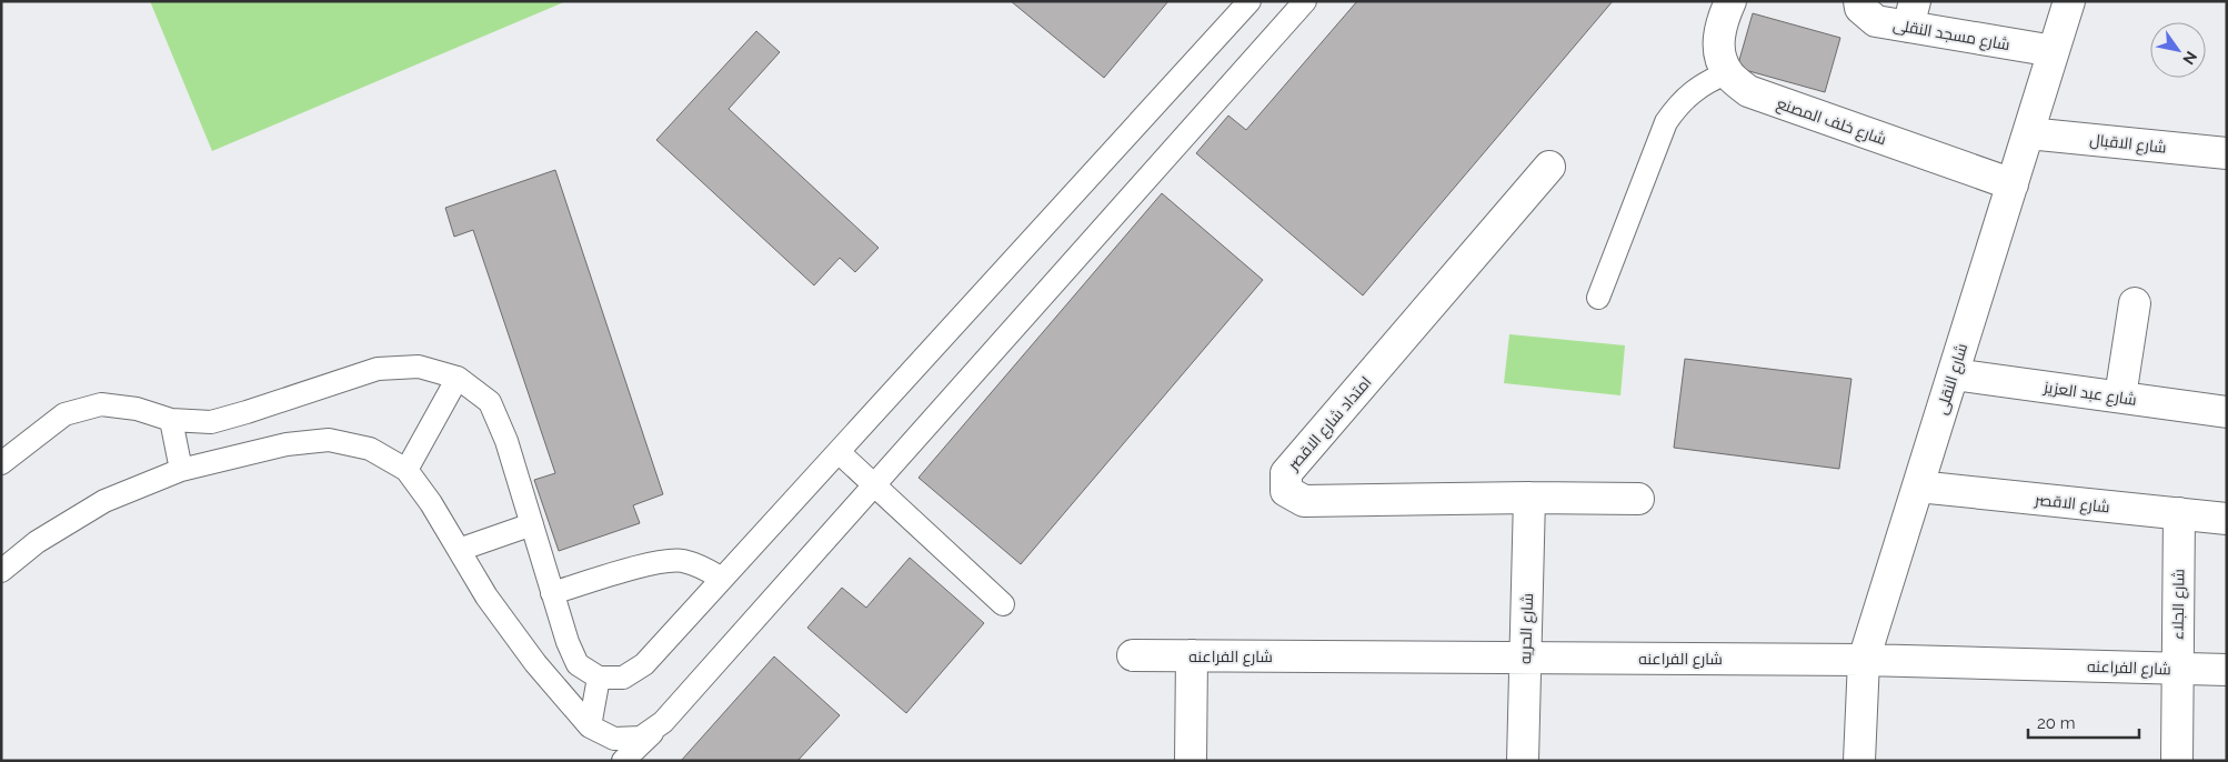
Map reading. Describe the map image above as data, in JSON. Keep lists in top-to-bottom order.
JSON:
{
  "streets": {
    "street": [
      "شارع مسجد النقلى",
      "شارع خلف المصنع",
      "شارع الاقبال",
      "شارع النقلى",
      "شارع عبد العزيز",
      "امتداد شارع الاقصر",
      "شارع الاقصر",
      "شارع الجلاء",
      "شارع الحريه",
      "شارع الفراعنه"
    ]
  },
  "crossings": [
    ["شارع مسجد النقلى", "شارع النقلى"],
    ["شارع خلف المصنع", "شارع النقلى"],
    ["شارع الاقبال", "شارع النقلى"],
    ["شارع النقلى", "شارع عبد العزيز"],
    ["شارع النقلى", "شارع الاقصر"],
    ["شارع النقلى", "شارع الفراعنه"],
    ["امتداد شارع الاقصر", "شارع الحريه"],
    ["شارع الاقصر", "شارع الجلاء"],
    ["شارع الجلاء", "شارع الفراعنه"],
    ["شارع الحريه", "شارع الفراعنه"]
  ],
  "scale_bar": "20 m",
  "north": "bottom right"
}
